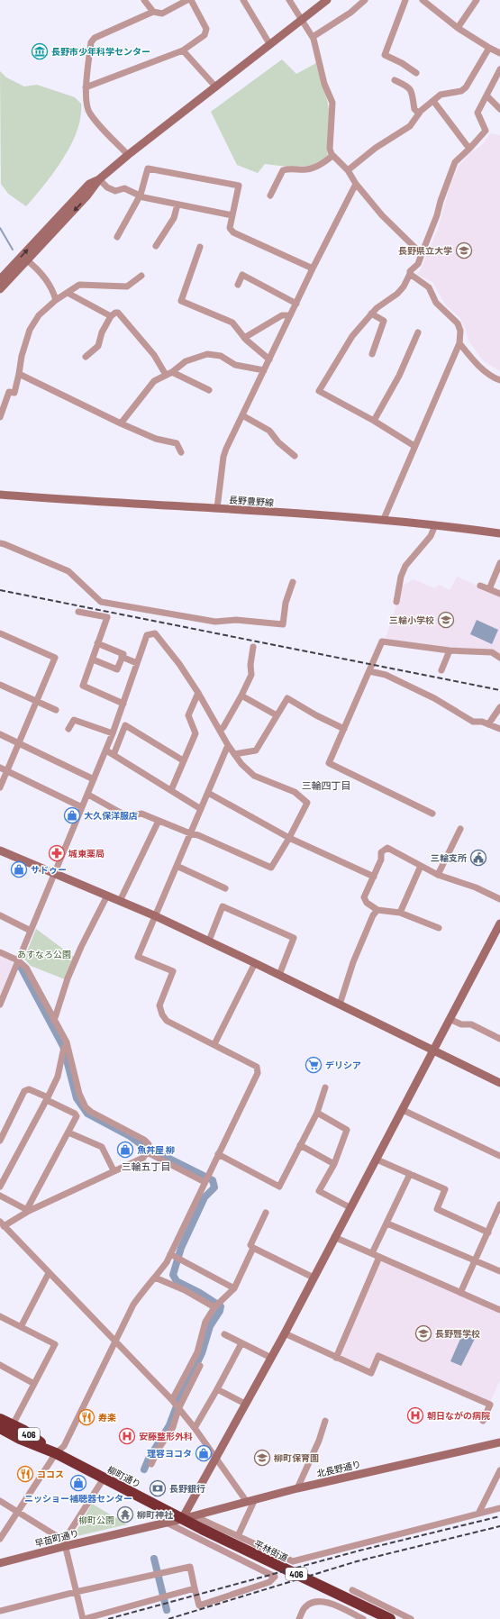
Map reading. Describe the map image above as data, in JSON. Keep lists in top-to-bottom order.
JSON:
{
  "streets": {
    "highway": ["406", "柳町通り", "平林街道"],
    "street": ["長野豊野線", "北長野通り", "早苗町通り"]
  },
  "crossings": [
    ["北長野通り", "柳町通り"],
    ["北長野通り", "早苗町通り"],
    ["北長野通り", "平林街道"],
    ["柳町通り", "早苗町通り"],
    ["柳町通り", "平林街道"],
    ["早苗町通り", "平林街道"]
  ],
  "districts": ["三輪四丁目", "三輪五丁目"],
  "parks": ["あすなろ公園", "柳町公園"],
  "places": {
    "museum": ["長野市少年科学センター"],
    "school or university": [
      "長野県立大学",
      "三輪小学校",
      "長野聾学校",
      "柳町保育園"
    ],
    "shop": [
      "大久保洋服店",
      "サドゥー",
      "魚丼屋 柳",
      "理容ヨコタ",
      "ニッショー補聴器センター"
    ],
    "pharmacy": ["城東薬局"],
    "public building": ["三輪支所"],
    "supermarket": ["デリシア"],
    "hospital": ["朝日ながの病院", "安藤整形外科"],
    "restaurant": ["寿楽", "ココス"],
    "bank": ["長野銀行"],
    "temple": ["柳町神社"]
  }
}
